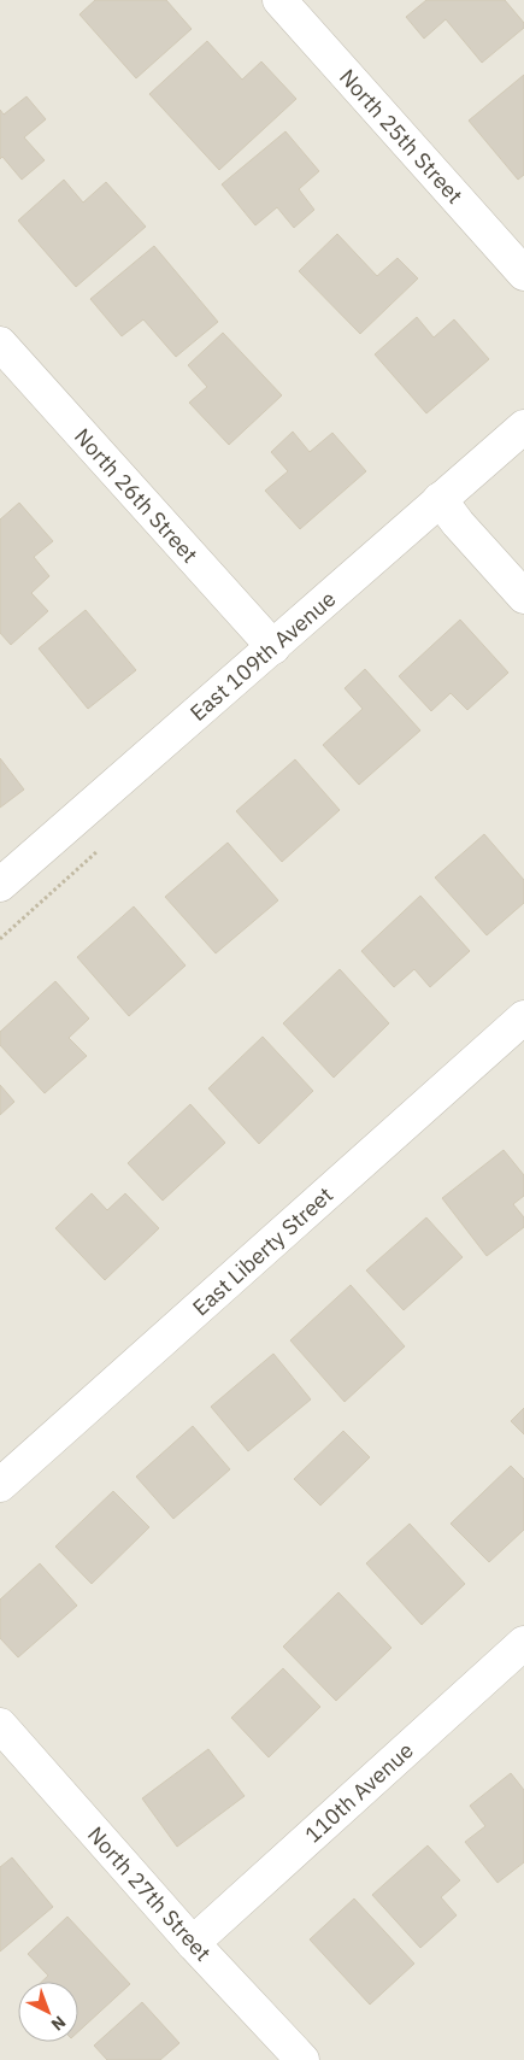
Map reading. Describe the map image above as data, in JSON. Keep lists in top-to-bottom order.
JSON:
{
  "streets": {
    "street": [
      "North 25th Street",
      "North 26th Street",
      "East 109th Avenue",
      "East Liberty Street",
      "110th Avenue",
      "North 27th Street"
    ]
  },
  "crossings": [
    ["North 26th Street", "East 109th Avenue"],
    ["110th Avenue", "North 27th Street"]
  ],
  "north": "bottom right"
}
